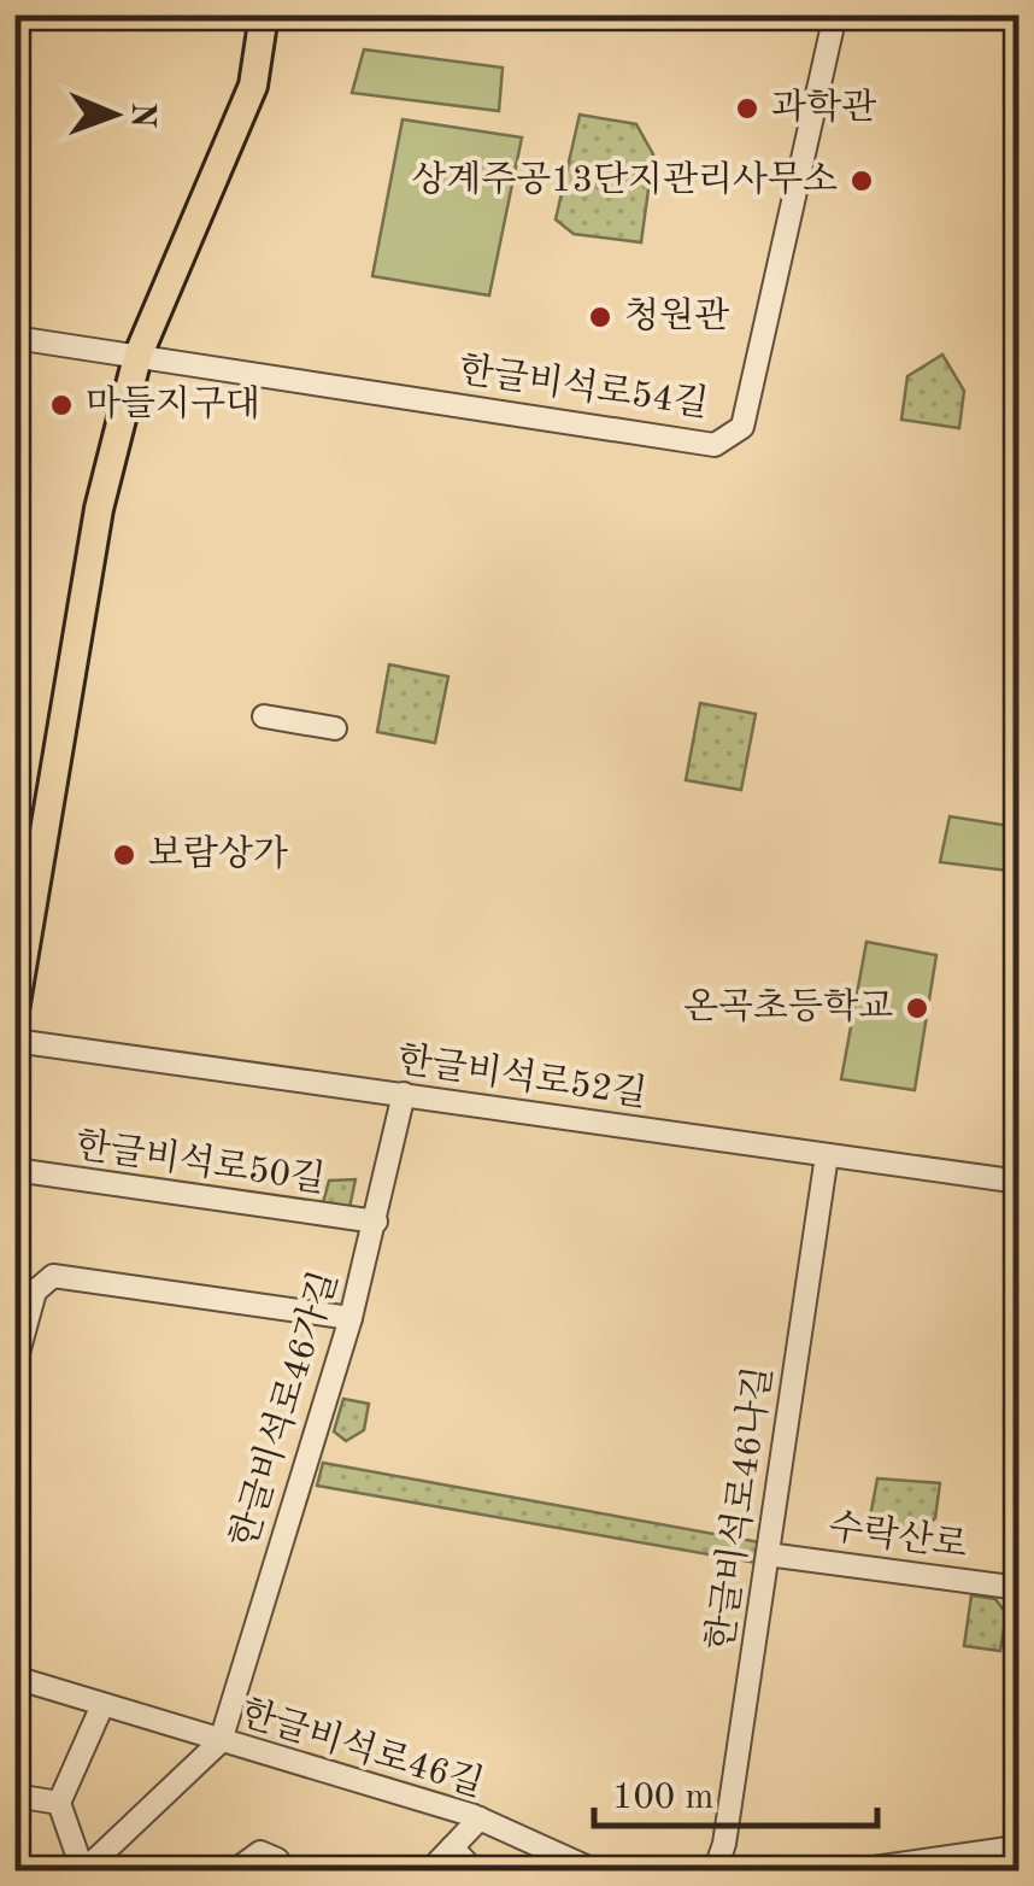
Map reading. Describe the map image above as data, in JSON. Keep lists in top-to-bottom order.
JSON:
{
  "streets": {
    "street": [
      "한글비석로54길",
      "한글비석로52길",
      "한글비석로50길",
      "한글비석로46가길",
      "한글비석로46나길",
      "수락산로",
      "한글비석로46길"
    ]
  },
  "crossings": [
    ["한글비석로52길", "한글비석로46가길"],
    ["한글비석로52길", "한글비석로46나길"],
    ["한글비석로50길", "한글비석로46가길"],
    ["한글비석로46가길", "한글비석로46길"],
    ["한글비석로46나길", "수락산로"]
  ],
  "places": [
    "과학관",
    "상계주공13단지관리사무소",
    "청원관",
    "마들지구대",
    "보람상가",
    "온곡초등학교"
  ],
  "scale_bar": "100 m",
  "north": "right"
}
